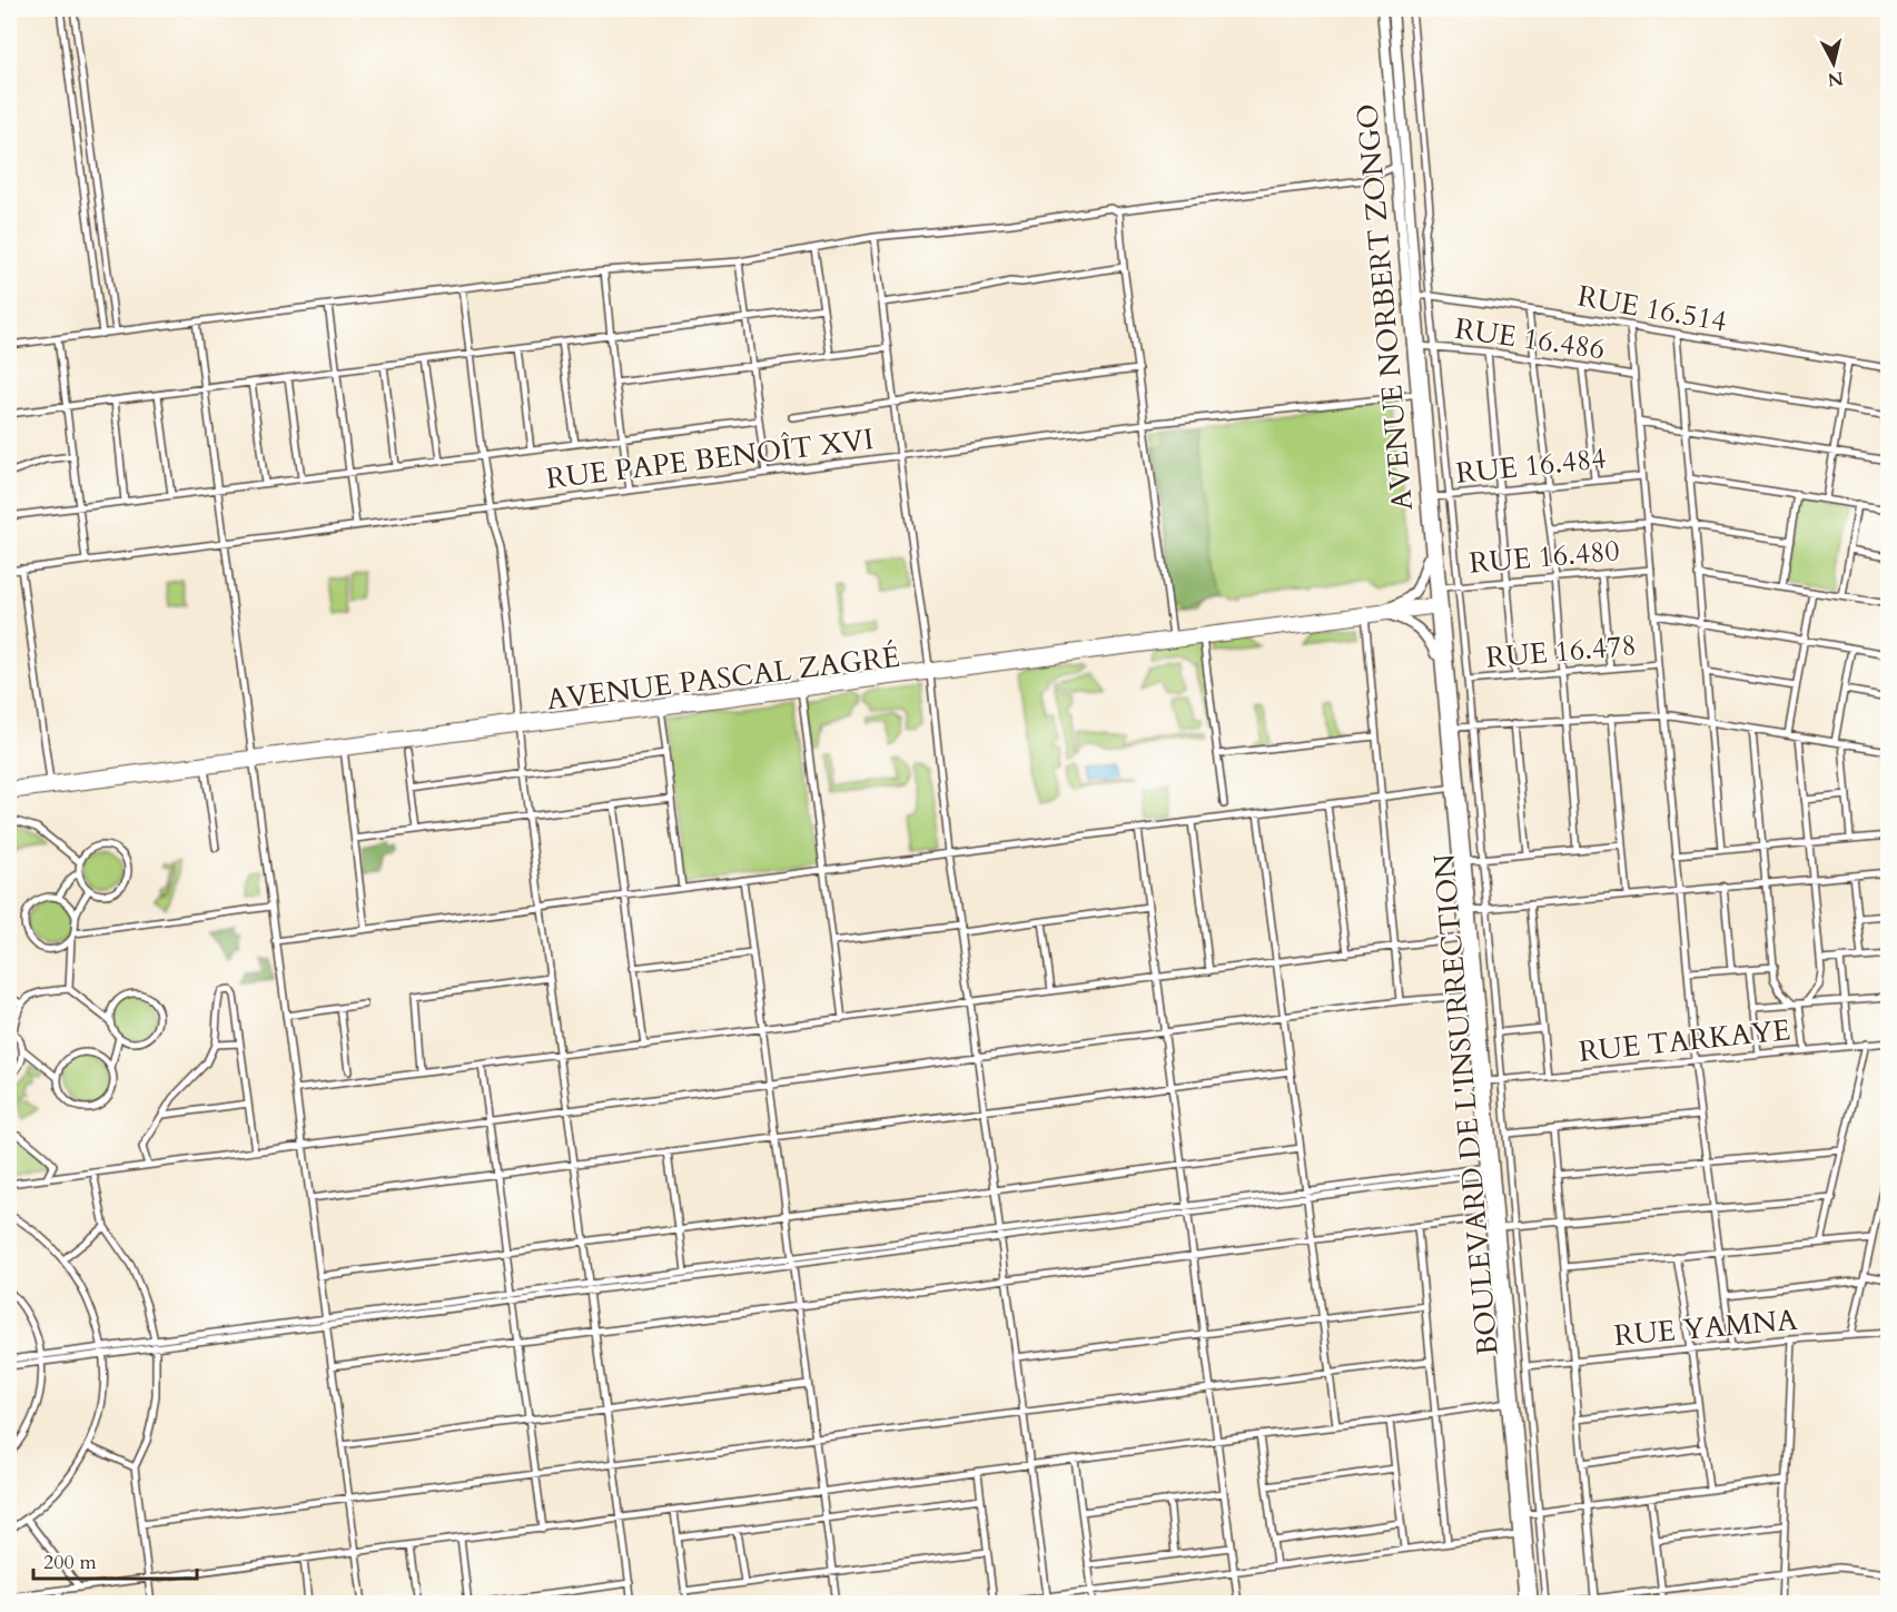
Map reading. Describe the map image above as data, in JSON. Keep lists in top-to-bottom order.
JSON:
{
  "streets": {
    "main road": ["AVENUE NORBERT ZONGO", "AVENUE PASCAL ZAGRÉ", "BOULEVARD DE L'INSURRECTION"],
    "street": [
      "RUE 16.514",
      "RUE 16.486",
      "RUE PAPE BENOÎT XVI",
      "RUE 16.484",
      "RUE 16.480",
      "RUE 16.478",
      "RUE TARKAYE",
      "RUE YAMNA"
    ]
  },
  "crossings": [
    ["AVENUE NORBERT ZONGO", "RUE 16.514"],
    ["AVENUE NORBERT ZONGO", "RUE 16.486"],
    ["AVENUE NORBERT ZONGO", "RUE PAPE BENOÎT XVI"],
    ["AVENUE NORBERT ZONGO", "RUE 16.484"],
    ["AVENUE NORBERT ZONGO", "RUE 16.480"],
    ["AVENUE NORBERT ZONGO", "AVENUE PASCAL ZAGRÉ"],
    ["AVENUE NORBERT ZONGO", "BOULEVARD DE L'INSURRECTION"],
    ["AVENUE PASCAL ZAGRÉ", "BOULEVARD DE L'INSURRECTION"],
    ["RUE TARKAYE", "BOULEVARD DE L'INSURRECTION"]
  ],
  "scale_bar": "200 m",
  "north": "bottom"
}
